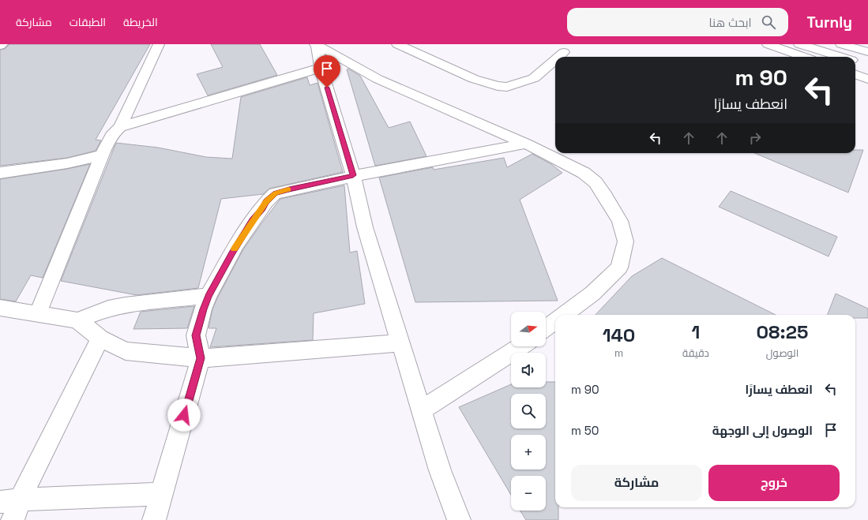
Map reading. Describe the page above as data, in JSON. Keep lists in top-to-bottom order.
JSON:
{
  "north": "right",
  "page": {
    "header": "Turnly",
    "search": "ابحث هنا",
    "nav": ["الخريطة", "الطبقات", "مشاركة"],
    "turn": ["90 m", "انعطف يسارًا"],
    "map_buttons": ["+", "−"],
    "eta": [
      "08:25",
      "الوصول",
      "1",
      "دقيقة",
      "140",
      "m"
    ],
    "list": [
      {
        "name": "انعطف يسارًا",
        "value": "90 m"
      },
      {
        "name": "الوصول إلى الوجهة",
        "value": "50 m"
      }
    ],
    "buttons": ["خروج", "مشاركة"]
  }
}
